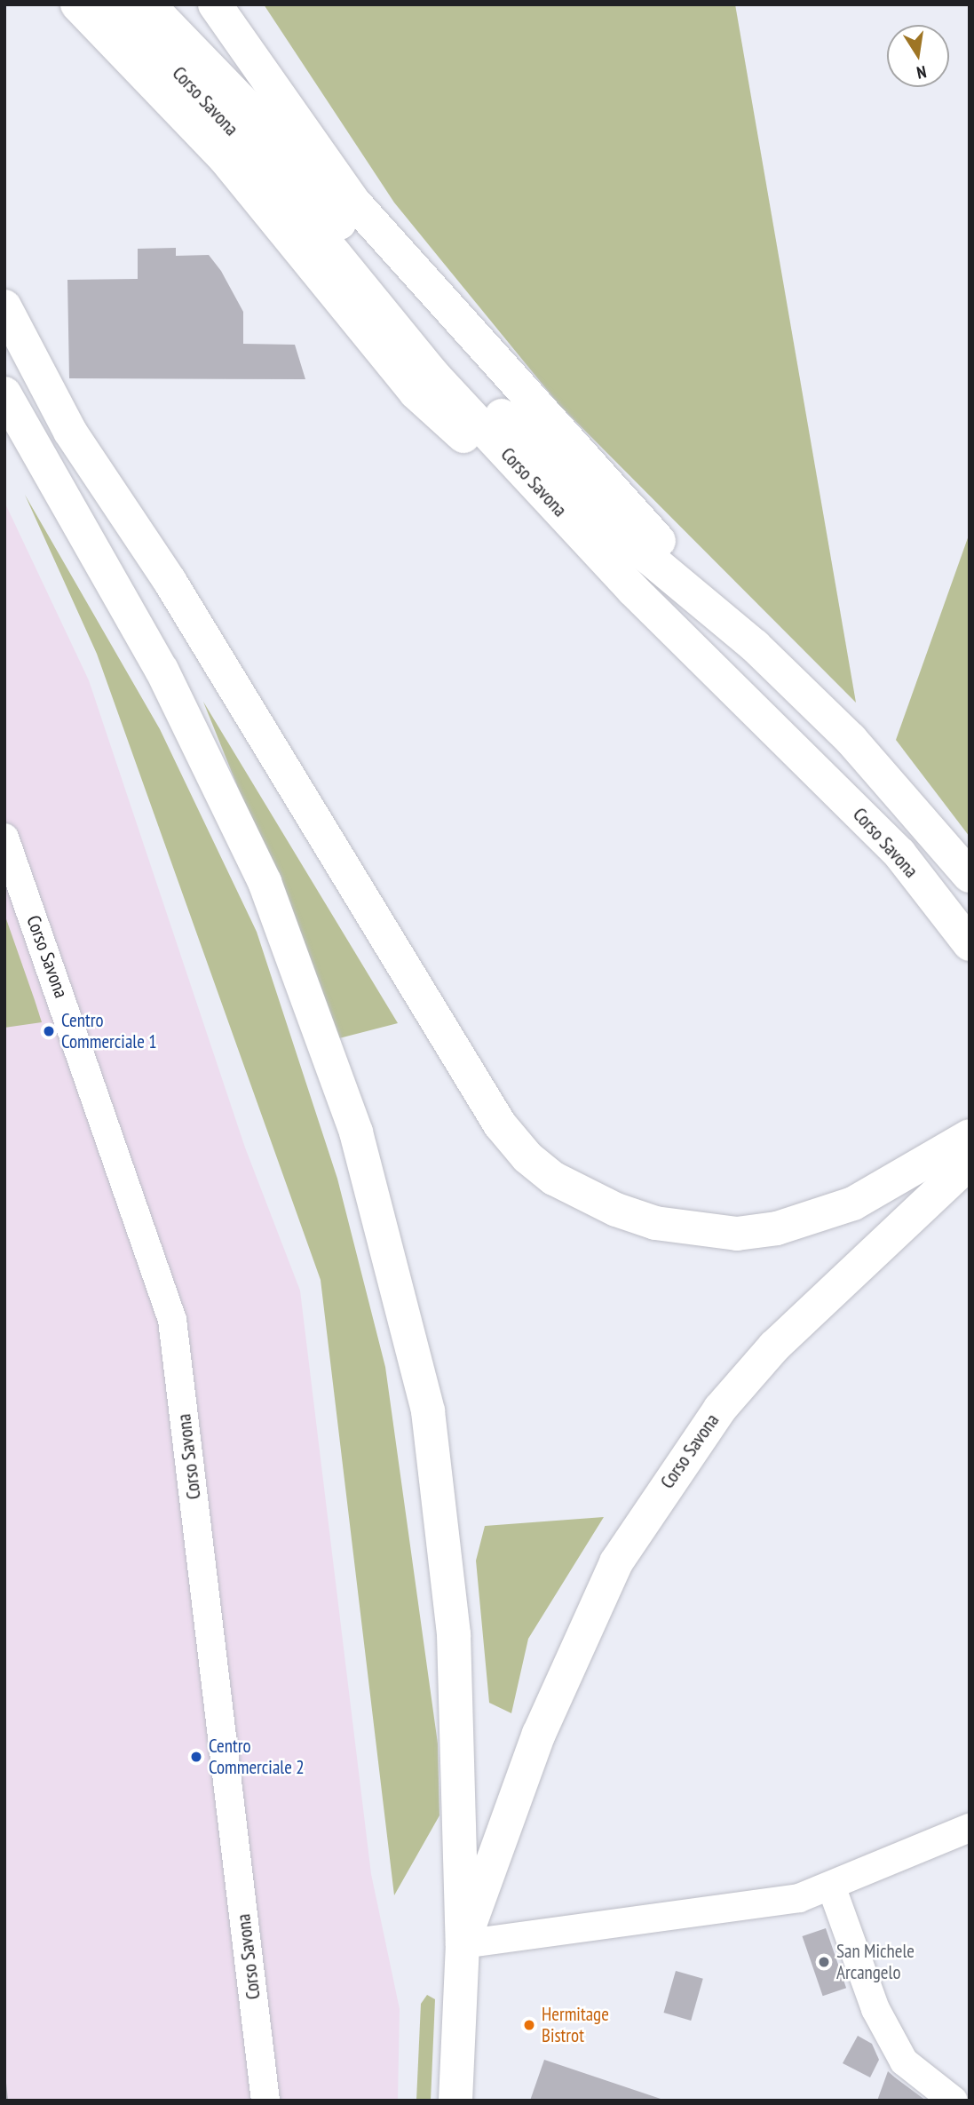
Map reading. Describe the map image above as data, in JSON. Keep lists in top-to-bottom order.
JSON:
{
  "streets": {
    "main road": ["Corso Savona"]
  },
  "places": [
    "Centro Commerciale 1",
    "Centro Commerciale 2",
    "San Michele Arcangelo",
    "Hermitage Bistrot"
  ],
  "north": "bottom"
}
